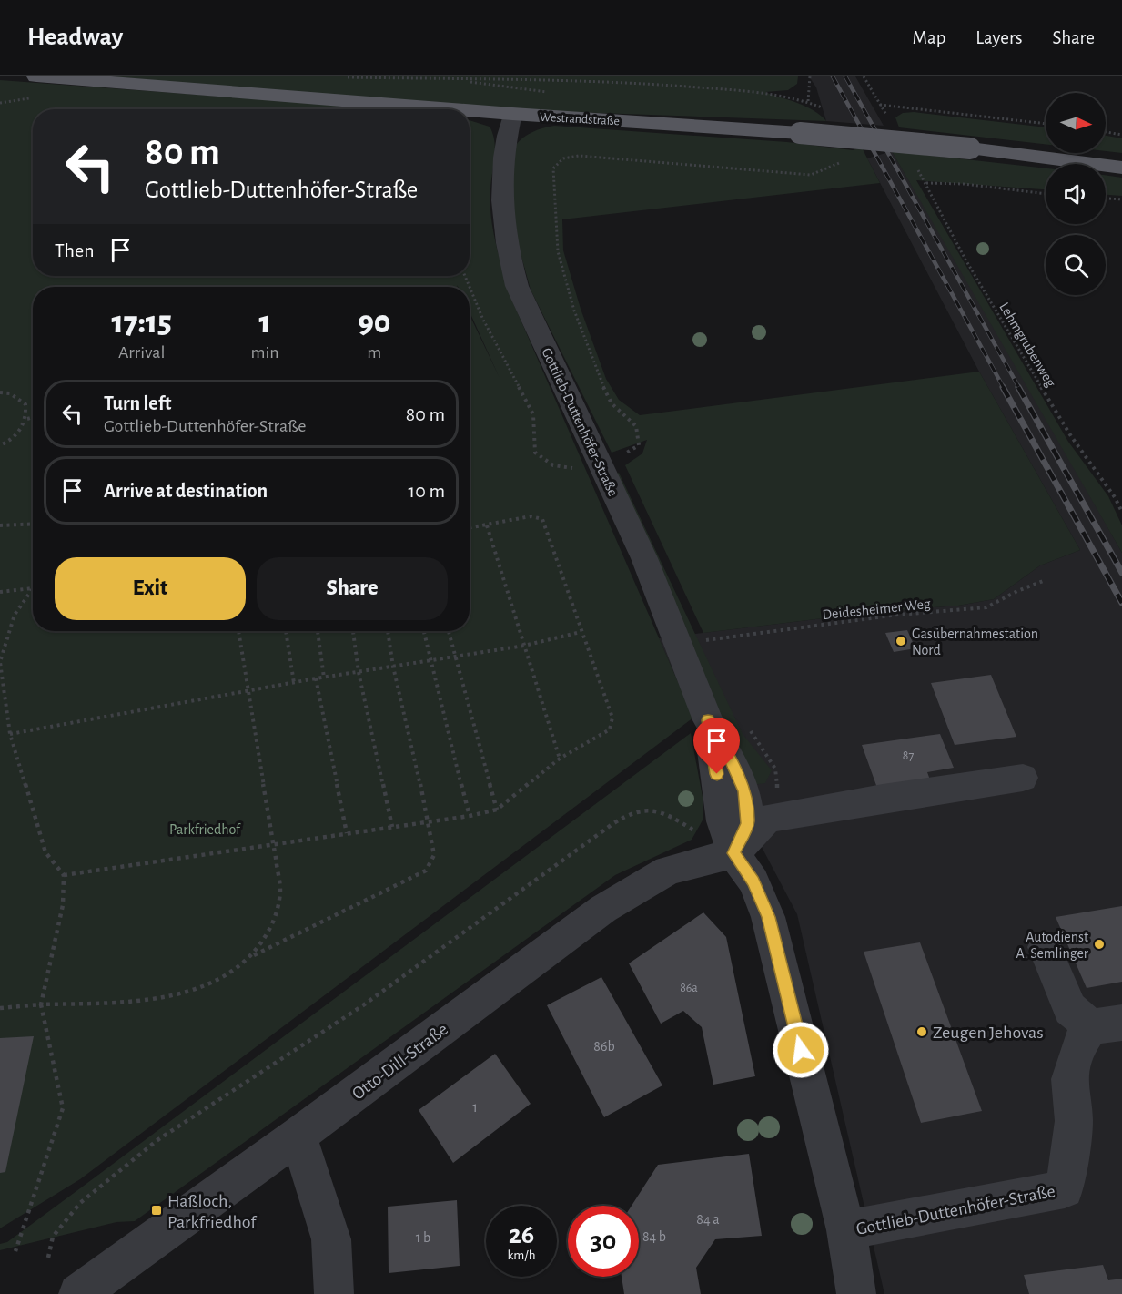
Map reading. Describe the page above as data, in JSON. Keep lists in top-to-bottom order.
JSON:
{
  "streets": {
    "main road": ["Westrandstraße"],
    "street": ["Gottlieb-Duttenhöfer-Straße", "Otto-Dill-Straße"],
    "path": ["Lehmgrubenweg", "Deidesheimer Weg"]
  },
  "crossings": [
    ["Westrandstraße", "Gottlieb-Duttenhöfer-Straße"],
    ["Gottlieb-Duttenhöfer-Straße", "Otto-Dill-Straße"]
  ],
  "parks": ["Parkfriedhof"],
  "places": {
    "other": ["Gasübernahmestation Nord", "Autodienst A. Semlinger", "Zeugen Jehovas"],
    "transit": ["Haßloch, Parkfriedhof"]
  },
  "house_numbers": [
    "87",
    "86a",
    "86b",
    "1",
    "84 a",
    "84 b",
    "1 b"
  ],
  "north": "right",
  "page": {
    "header": "Headway",
    "nav": ["Map", "Layers", "Share"],
    "turn": ["80 m", "Gottlieb-Duttenhöfer-Straße"],
    "then": "Then",
    "eta": [
      "17:15",
      "Arrival",
      "1",
      "min",
      "90",
      "m"
    ],
    "list": [
      {
        "name": "Turn left",
        "note": "Gottlieb-Duttenhöfer-Straße",
        "value": "80 m"
      },
      {
        "name": "Arrive at destination",
        "value": "10 m"
      }
    ],
    "buttons": ["Exit", "Share"],
    "speed": "26 km/h",
    "limit": "30"
  }
}
